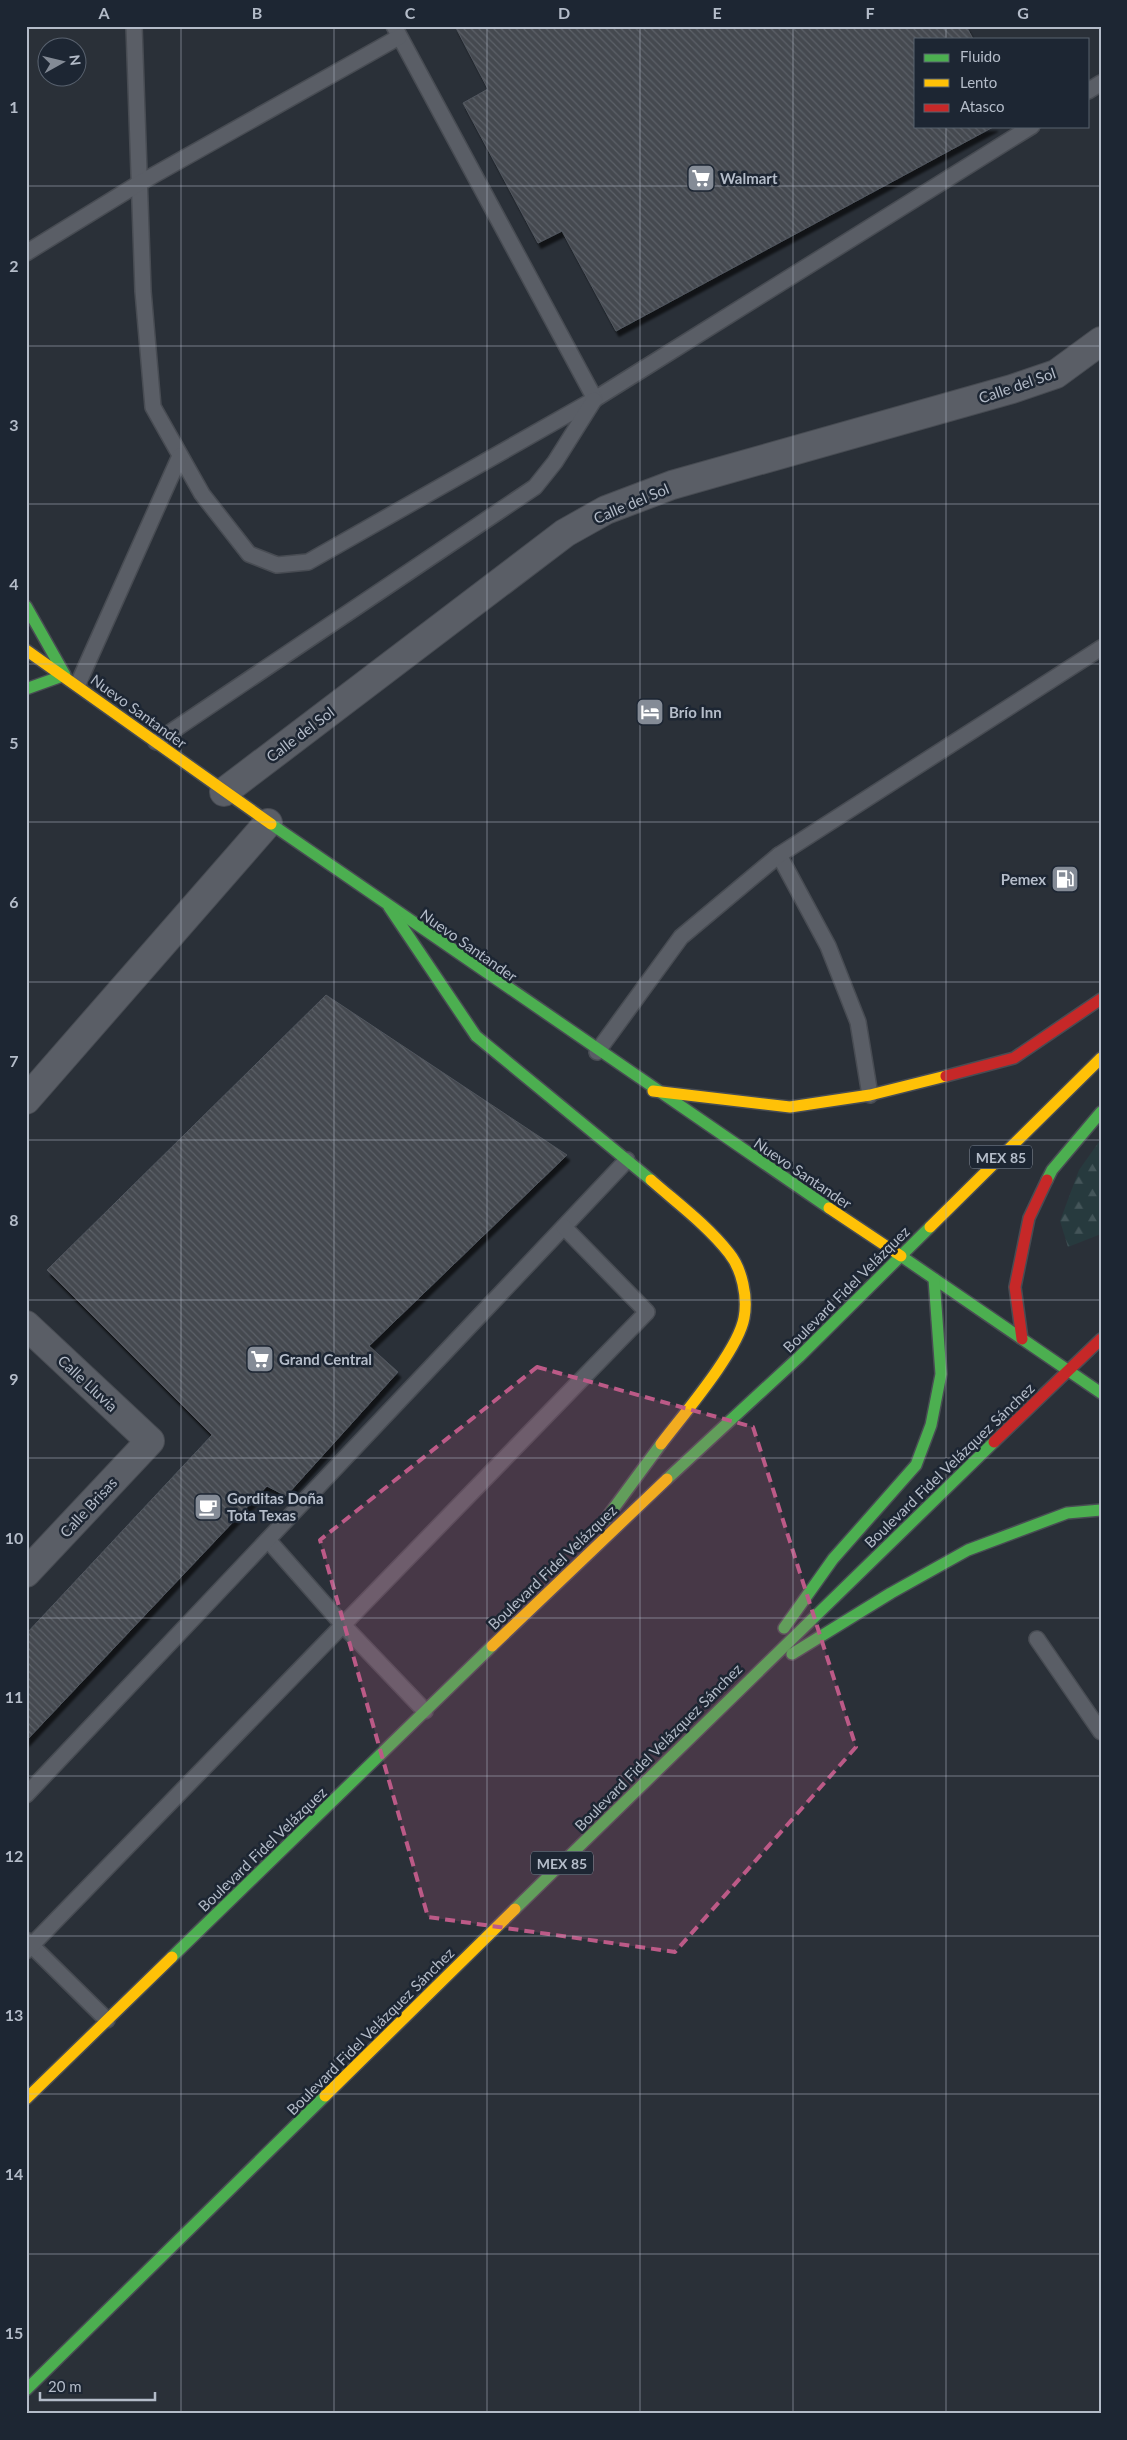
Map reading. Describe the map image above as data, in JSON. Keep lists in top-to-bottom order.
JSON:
{
  "streets": {
    "main road": [
      "Nuevo Santander",
      "MEX 85",
      "Boulevard Fidel Velázquez",
      "Boulevard Fidel Velázquez Sánchez"
    ],
    "street": ["Calle del Sol", "Calle Lluvia", "Calle Brisas"]
  },
  "crossings": [
    ["Calle del Sol", "Nuevo Santander"],
    ["Nuevo Santander", "Boulevard Fidel Velázquez"],
    ["Nuevo Santander", "Boulevard Fidel Velázquez Sánchez"],
    ["Calle Lluvia", "Calle Brisas"]
  ],
  "places": {
    "supermarket": ["Walmart", "Grand Central"],
    "hotel": ["Brío Inn"],
    "fuel station": ["Pemex"],
    "cafe": ["Gorditas Doña Tota Texas"]
  },
  "legend": ["Fluido", "Lento", "Atasco"],
  "scale_bar": "20 m",
  "north": "right",
  "grid": {
    "columns": [
      "A",
      "B",
      "C",
      "D",
      "E",
      "F",
      "G"
    ],
    "rows": [
      "1",
      "2",
      "3",
      "4",
      "5",
      "6",
      "7",
      "8",
      "9",
      "10",
      "11",
      "12",
      "13",
      "14",
      "15"
    ]
  }
}
